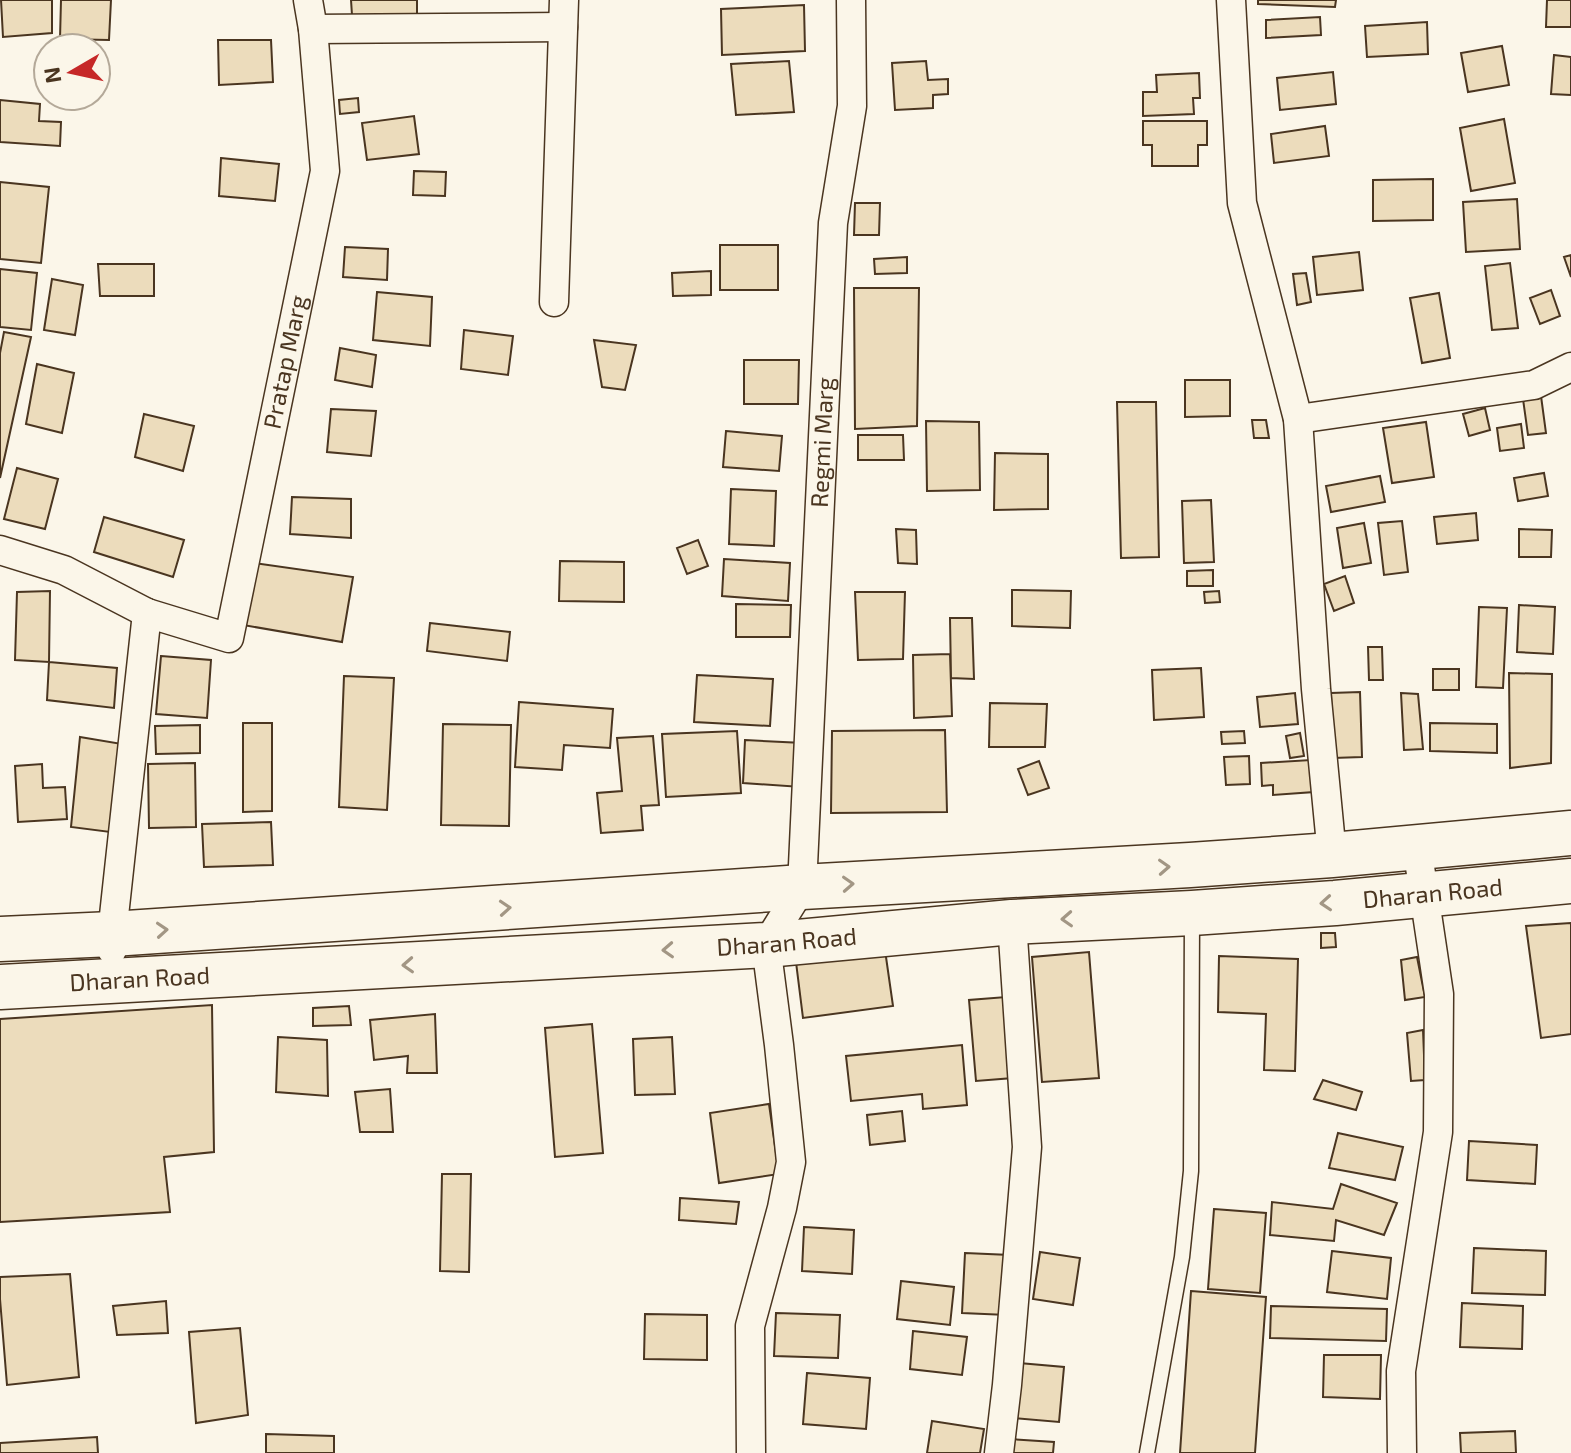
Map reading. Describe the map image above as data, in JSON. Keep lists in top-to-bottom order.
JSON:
{
  "streets": {
    "main road": ["Dharan Road"],
    "street": ["Pratap Marg", "Regmi Marg"]
  },
  "crossings": [
    ["Regmi Marg", "Dharan Road"]
  ],
  "north": "left"
}
